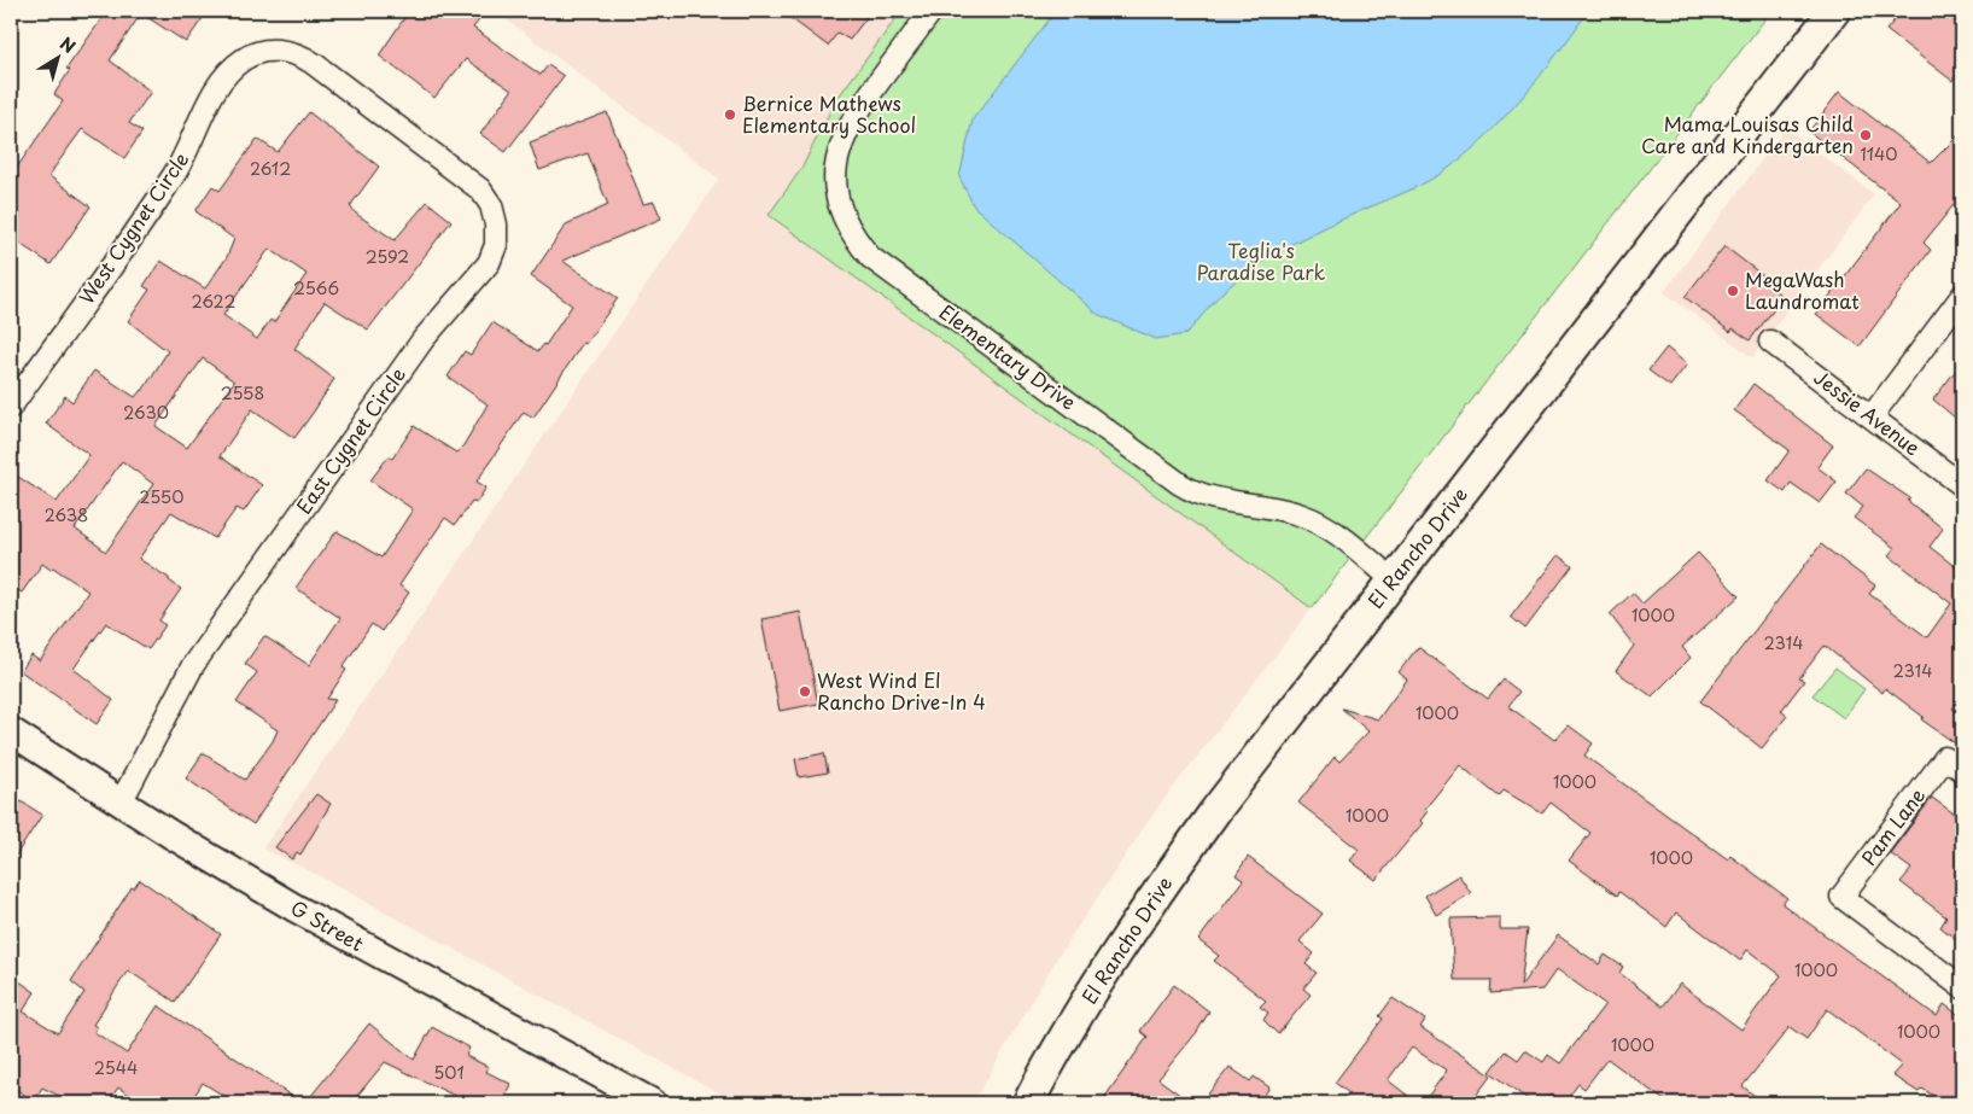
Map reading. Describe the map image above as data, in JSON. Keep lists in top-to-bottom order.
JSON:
{
  "streets": {
    "main road": ["El Rancho Drive"],
    "street": [
      "West Cygnet Circle",
      "Elementary Drive",
      "Jessie Avenue",
      "East Cygnet Circle",
      "Pam Lane",
      "G Street"
    ]
  },
  "crossings": [
    ["West Cygnet Circle", "East Cygnet Circle"],
    ["Elementary Drive", "El Rancho Drive"],
    ["East Cygnet Circle", "G Street"]
  ],
  "parks": ["Teglia's Paradise Park"],
  "places": [
    "Bernice Mathews Elementary School",
    "Mama Louisas Child Care and Kindergarten",
    "MegaWash Laundromat",
    "West Wind El Rancho Drive-In 4"
  ],
  "house_numbers": [
    "1140",
    "2612",
    "2592",
    "2566",
    "2622",
    "2558",
    "2630",
    "2550",
    "2638",
    "1000",
    "2314",
    "2314",
    "1000",
    "1000",
    "1000",
    "1000",
    "1000",
    "1000",
    "1000",
    "2544",
    "501"
  ],
  "north": "top right"
}
